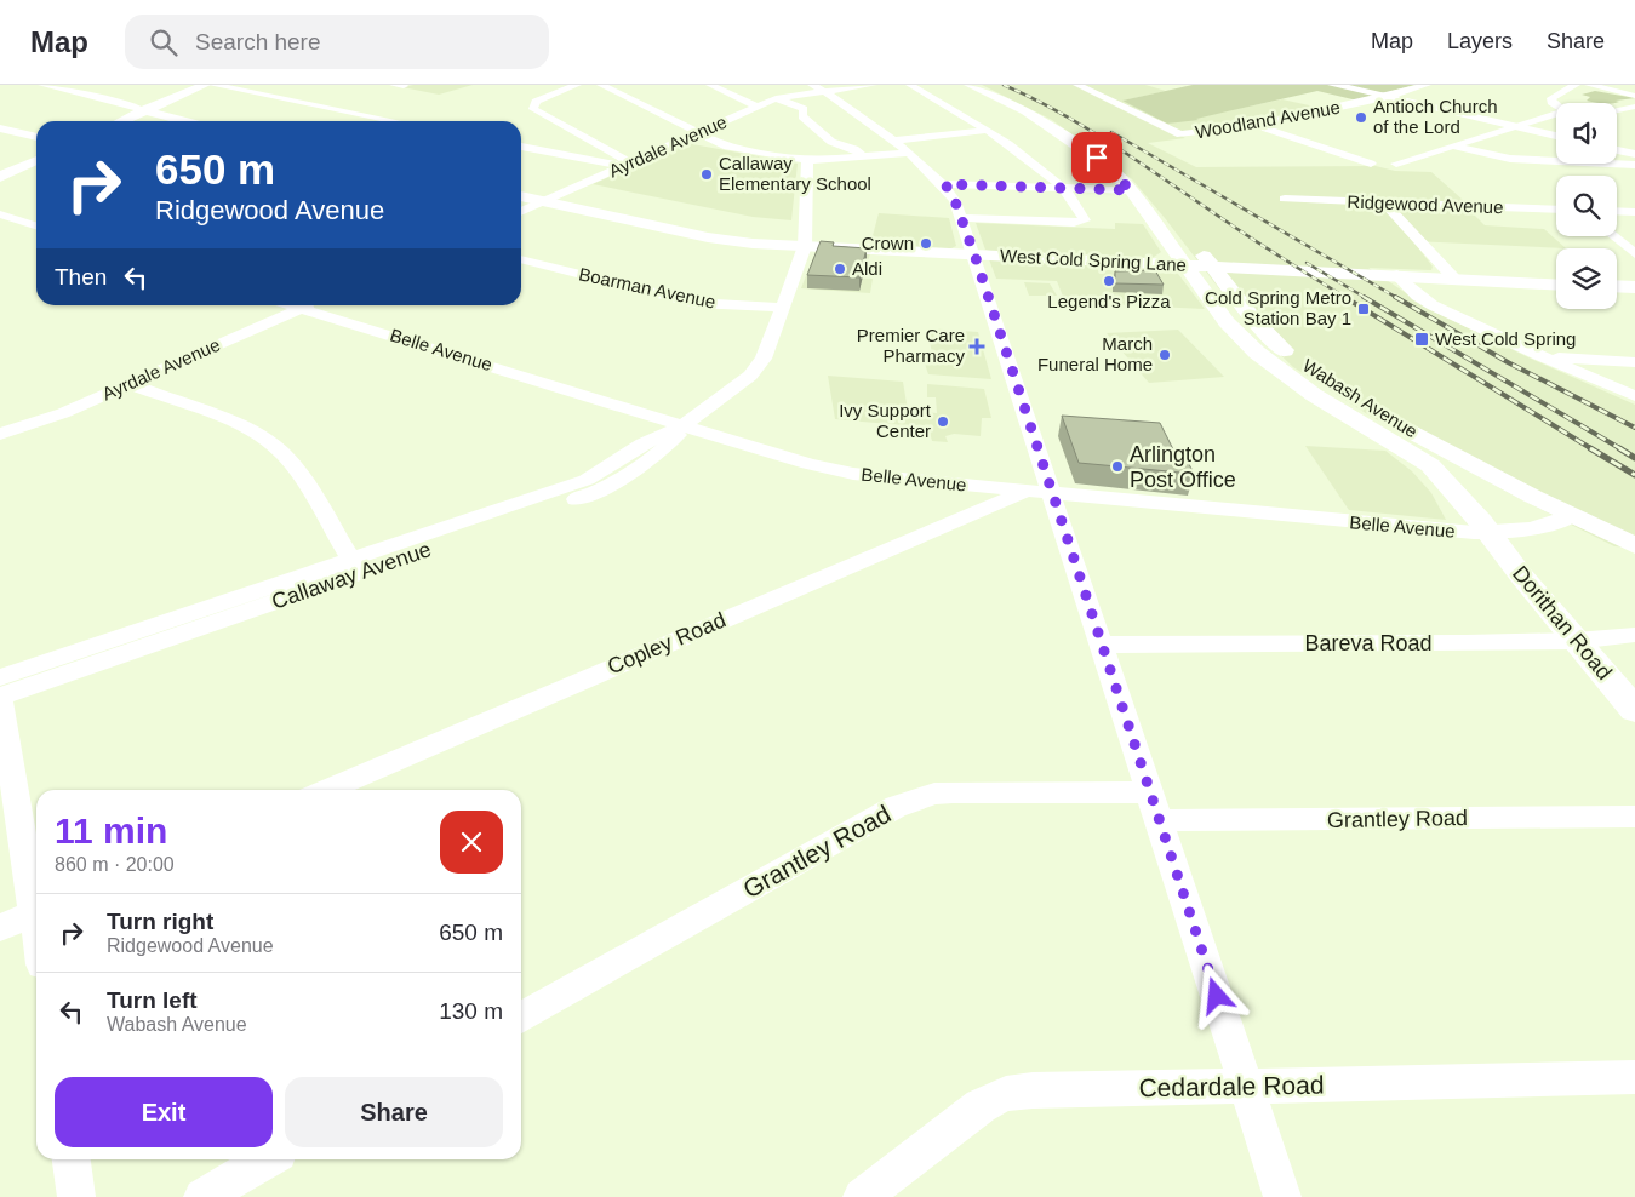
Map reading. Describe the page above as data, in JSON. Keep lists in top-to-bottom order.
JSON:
{
  "streets": {
    "main road": ["West Cold Spring Lane", "Wabash Avenue", "Dorithan Road"],
    "street": [
      "Woodland Avenue",
      "Ayrdale Avenue",
      "Ridgewood Avenue",
      "Boarman Avenue",
      "Belle Avenue",
      "Callaway Avenue",
      "Copley Road",
      "Bareva Road",
      "Grantley Road",
      "Cedardale Road"
    ]
  },
  "crossings": [
    ["Ayrdale Avenue", "West Cold Spring Lane"],
    ["Ayrdale Avenue", "Belle Avenue"],
    ["West Cold Spring Lane", "Wabash Avenue"],
    ["West Cold Spring Lane", "Callaway Avenue"],
    ["Boarman Avenue", "Callaway Avenue"],
    ["Belle Avenue", "Wabash Avenue"],
    ["Belle Avenue", "Callaway Avenue"],
    ["Belle Avenue", "Dorithan Road"],
    ["Belle Avenue", "Copley Road"],
    ["Wabash Avenue", "Dorithan Road"],
    ["Dorithan Road", "Bareva Road"]
  ],
  "places": {
    "other": [
      "Antioch Church of the Lord",
      "Callaway Elementary School",
      "Crown",
      "Aldi",
      "Legend's Pizza",
      "March Funeral Home",
      "Ivy Support Center",
      "Arlington Post Office"
    ],
    "transit": ["Cold Spring Metro Station Bay 1", "West Cold Spring"],
    "health": ["Premier Care Pharmacy"]
  },
  "page": {
    "header": "Map",
    "search": "Search here",
    "nav": ["Map", "Layers", "Share"],
    "turn": ["650 m", "Ridgewood Avenue"],
    "then": "Then",
    "heading": ["11 min", "860 m · 20:00"],
    "list": [
      {
        "name": "Turn right",
        "note": "Ridgewood Avenue",
        "value": "650 m"
      },
      {
        "name": "Turn left",
        "note": "Wabash Avenue",
        "value": "130 m"
      }
    ],
    "buttons": ["Exit", "Share"]
  }
}
